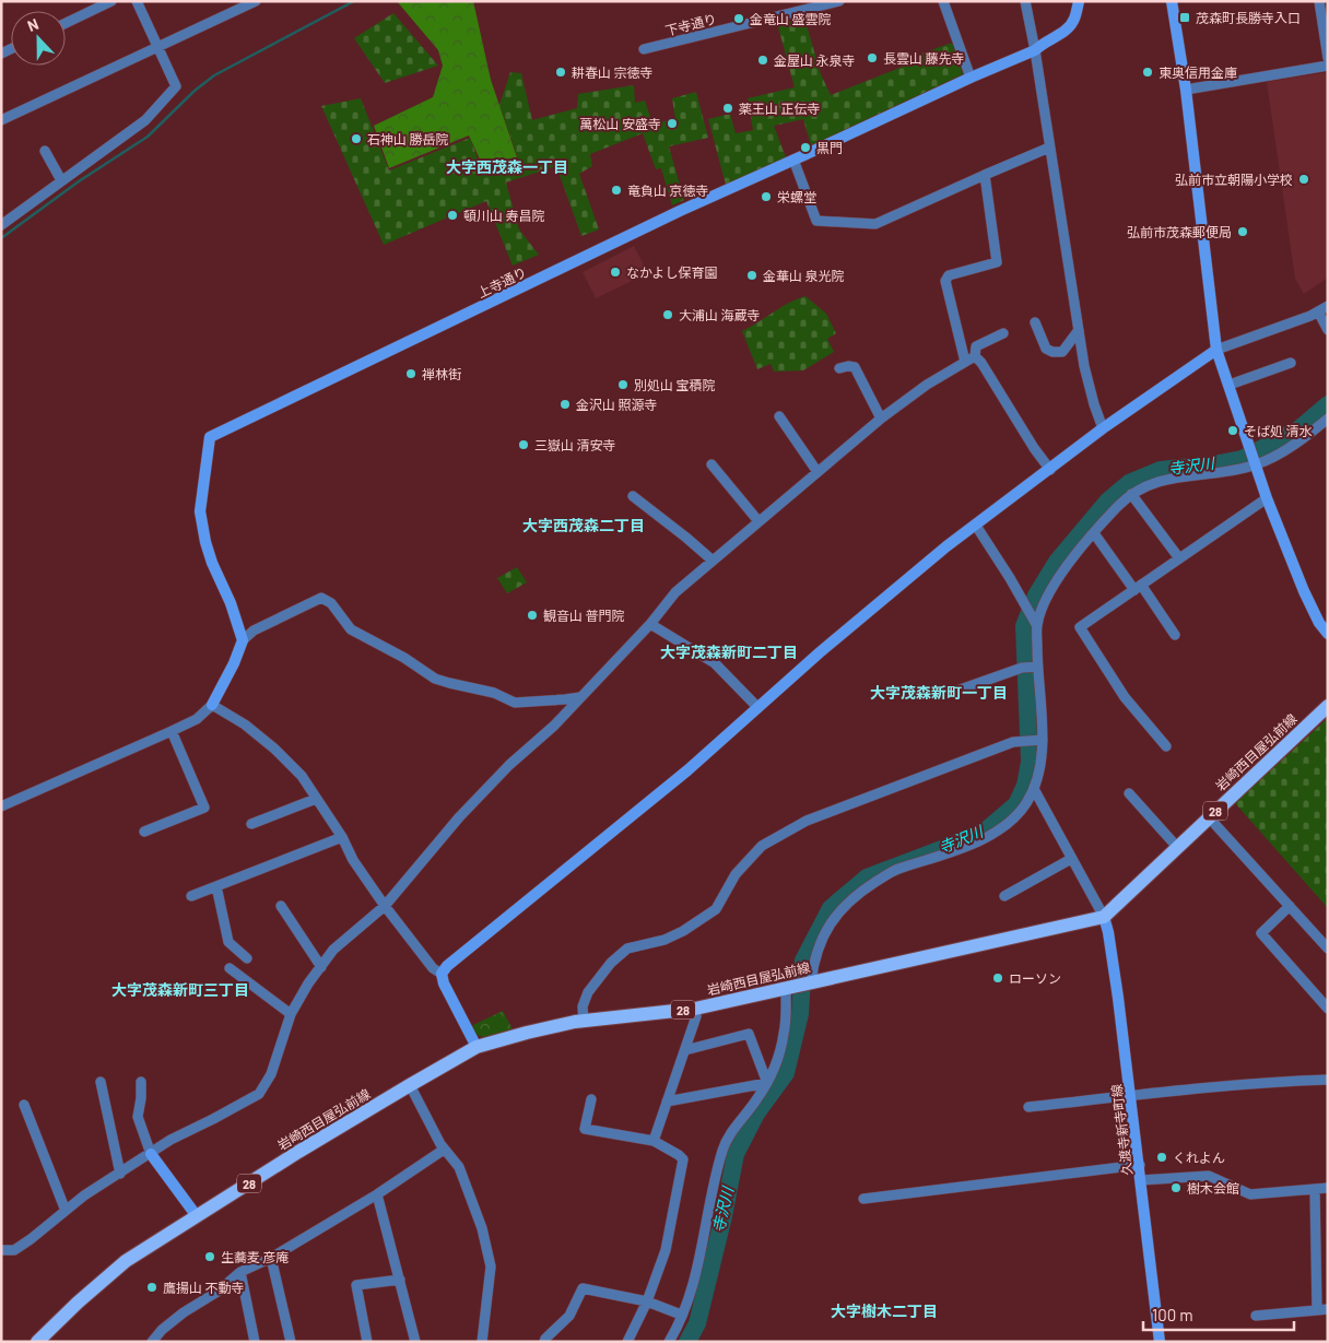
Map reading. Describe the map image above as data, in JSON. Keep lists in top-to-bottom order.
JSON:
{
  "streets": {
    "main road": ["岩崎西目屋弘前線", "28"],
    "street": ["下寺通り", "上寺通り", "久渡寺新寺町線"]
  },
  "crossings": [
    ["岩崎西目屋弘前線", "久渡寺新寺町線"]
  ],
  "districts": [
    "大字西茂森一丁目",
    "大字西茂森二丁目",
    "大字茂森新町二丁目",
    "大字茂森新町一丁目",
    "大字茂森新町三丁目",
    "大字樹木二丁目"
  ],
  "water": ["寺沢川"],
  "places": {
    "transit": ["茂森町長勝寺入口"],
    "other": [
      "金竜山 盛雲院",
      "長雲山 藤先寺",
      "金屋山 永泉寺",
      "耕春山 宗徳寺",
      "東奥信用金庫",
      "薬王山 正伝寺",
      "萬松山 安盛寺",
      "石神山 勝岳院",
      "黒門",
      "弘前市立朝陽小学校",
      "竜負山 京徳寺",
      "栄螺堂",
      "頓川山 寿昌院",
      "弘前市茂森郵便局",
      "なかよし保育園",
      "金華山 泉光院",
      "大浦山 海蔵寺",
      "禅林街",
      "別処山 宝積院",
      "金沢山 照源寺",
      "そば処 清水",
      "三嶽山 清安寺",
      "観音山 普門院",
      "ローソン",
      "くれよん",
      "樹木会館",
      "生蕎麦 彦庵",
      "鷹揚山 不動寺"
    ]
  },
  "scale_bar": "100 m",
  "north": "top"
}
